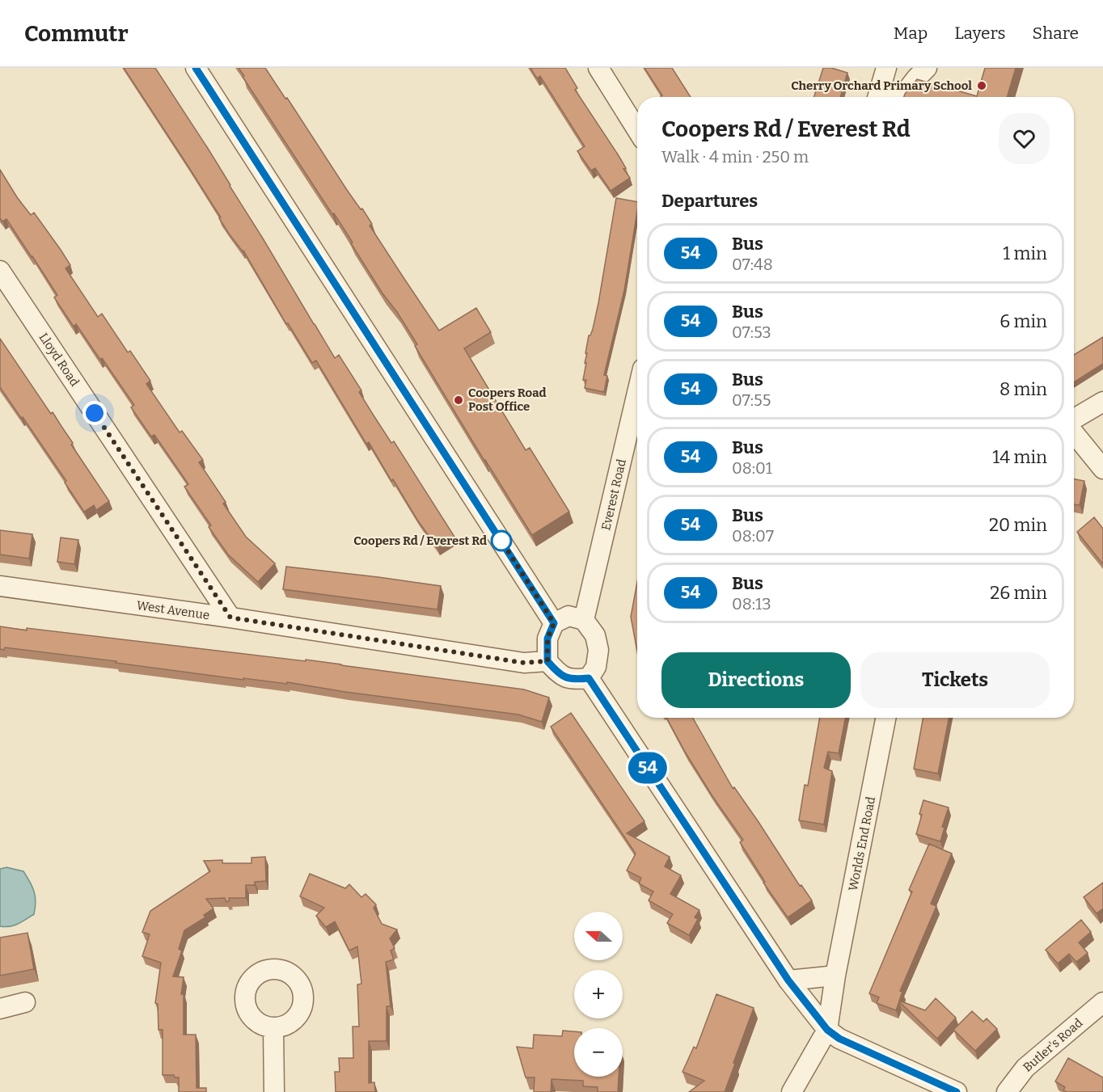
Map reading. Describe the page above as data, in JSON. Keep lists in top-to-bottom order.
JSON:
{
  "streets": {
    "street": [
      "Lloyd Road",
      "Everest Road",
      "West Avenue",
      "Worlds End Road",
      "Butler's Road"
    ]
  },
  "crossings": [
    ["Lloyd Road", "West Avenue"],
    ["Everest Road", "West Avenue"]
  ],
  "places": ["Cherry Orchard Primary School", "Coopers Road Post Office", "Coopers Rd / Everest Rd"],
  "lines": ["bus line 54"],
  "north": "left",
  "page": {
    "header": "Commutr",
    "nav": ["Map", "Layers", "Share"],
    "on_map": "54",
    "heading": [
      ["Coopers Rd / Everest Rd", "Walk · 4 min · 250 m"],
      "Departures"
    ],
    "list": [
      {
        "mark": "54",
        "name": "Bus",
        "note": "07:48",
        "value": "1 min"
      },
      {
        "mark": "54",
        "name": "Bus",
        "note": "07:53",
        "value": "6 min"
      },
      {
        "mark": "54",
        "name": "Bus",
        "note": "07:55",
        "value": "8 min"
      },
      {
        "mark": "54",
        "name": "Bus",
        "note": "08:01",
        "value": "14 min"
      },
      {
        "mark": "54",
        "name": "Bus",
        "note": "08:07",
        "value": "20 min"
      },
      {
        "mark": "54",
        "name": "Bus",
        "note": "08:13",
        "value": "26 min"
      }
    ],
    "buttons": ["Directions", "Tickets"],
    "map_buttons": ["+", "−"]
  }
}
